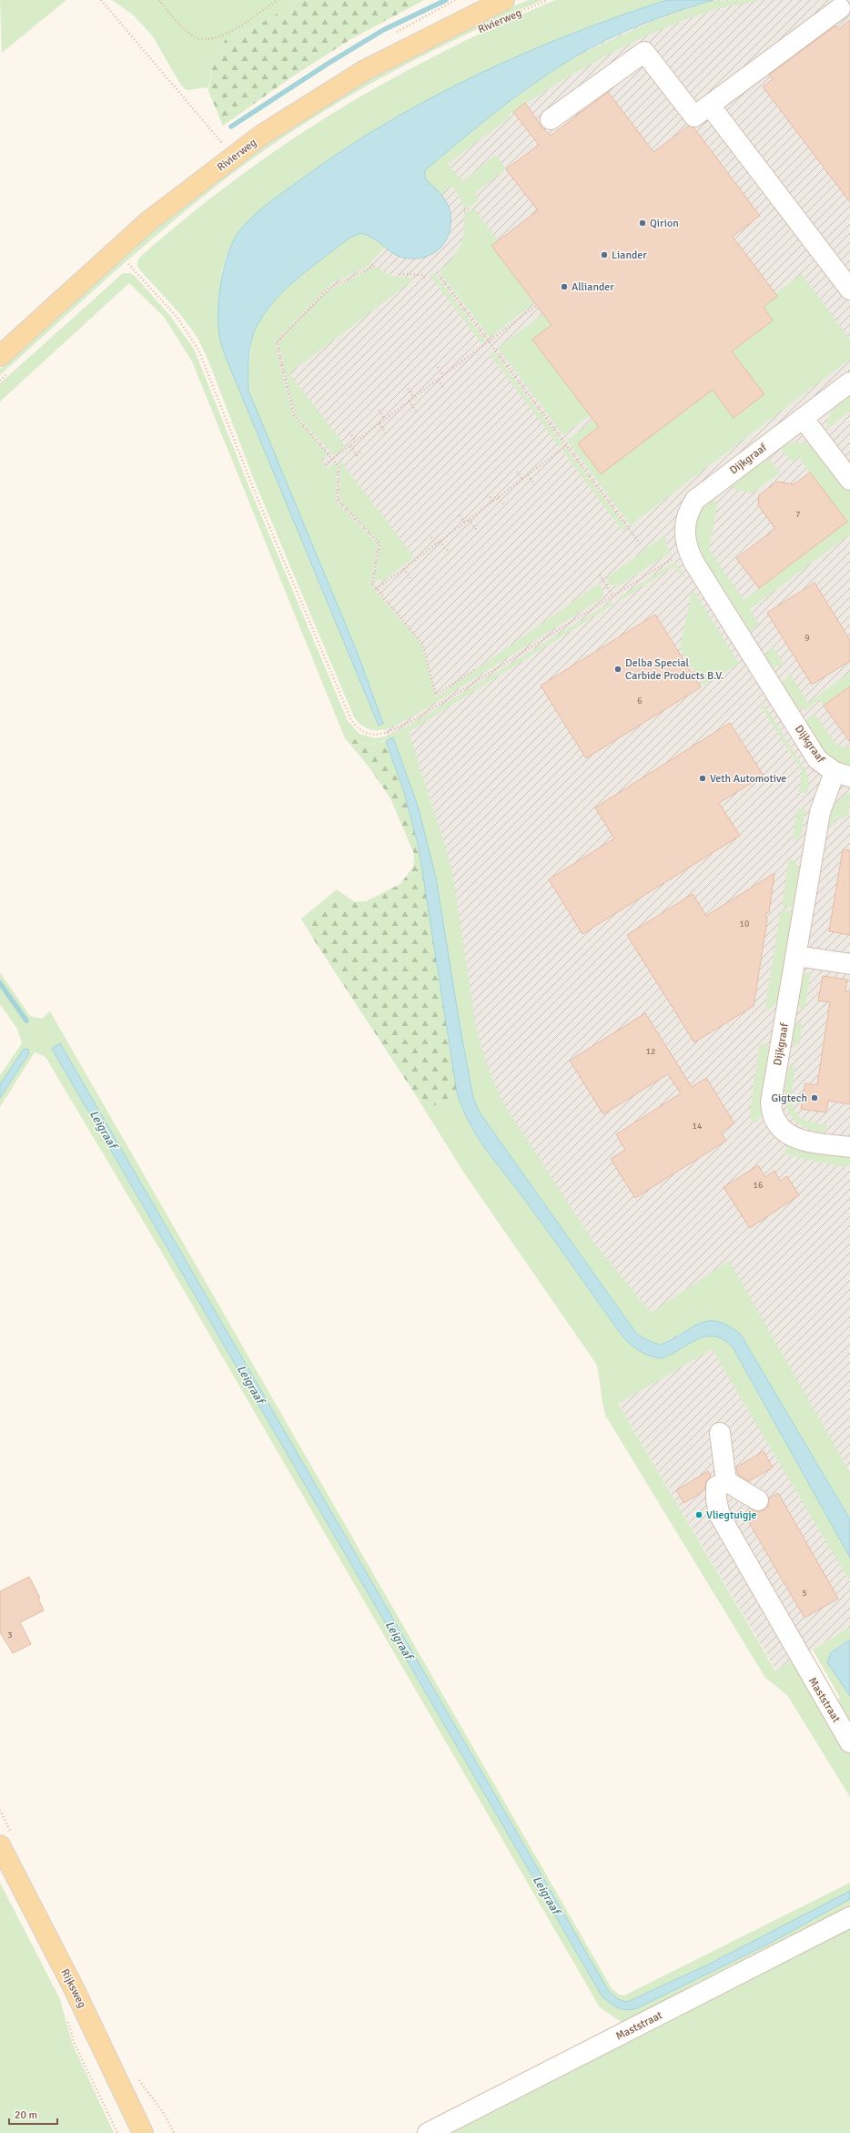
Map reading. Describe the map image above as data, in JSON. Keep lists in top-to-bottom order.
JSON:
{
  "streets": {
    "main road": ["Rivierweg", "Rijksweg"],
    "street": ["Dijkgraaf", "Maststraat"]
  },
  "water": ["Leigraaf"],
  "places": [
    "Qirion",
    "Liander",
    "Alliander",
    "Delba Special Carbide Products B.V.",
    "Veth Automotive",
    "Gigtech",
    "Vliegtuigje"
  ],
  "house_numbers": [
    "7",
    "9",
    "6",
    "10",
    "12",
    "14",
    "16",
    "5",
    "3"
  ],
  "scale_bar": "20 m"
}
